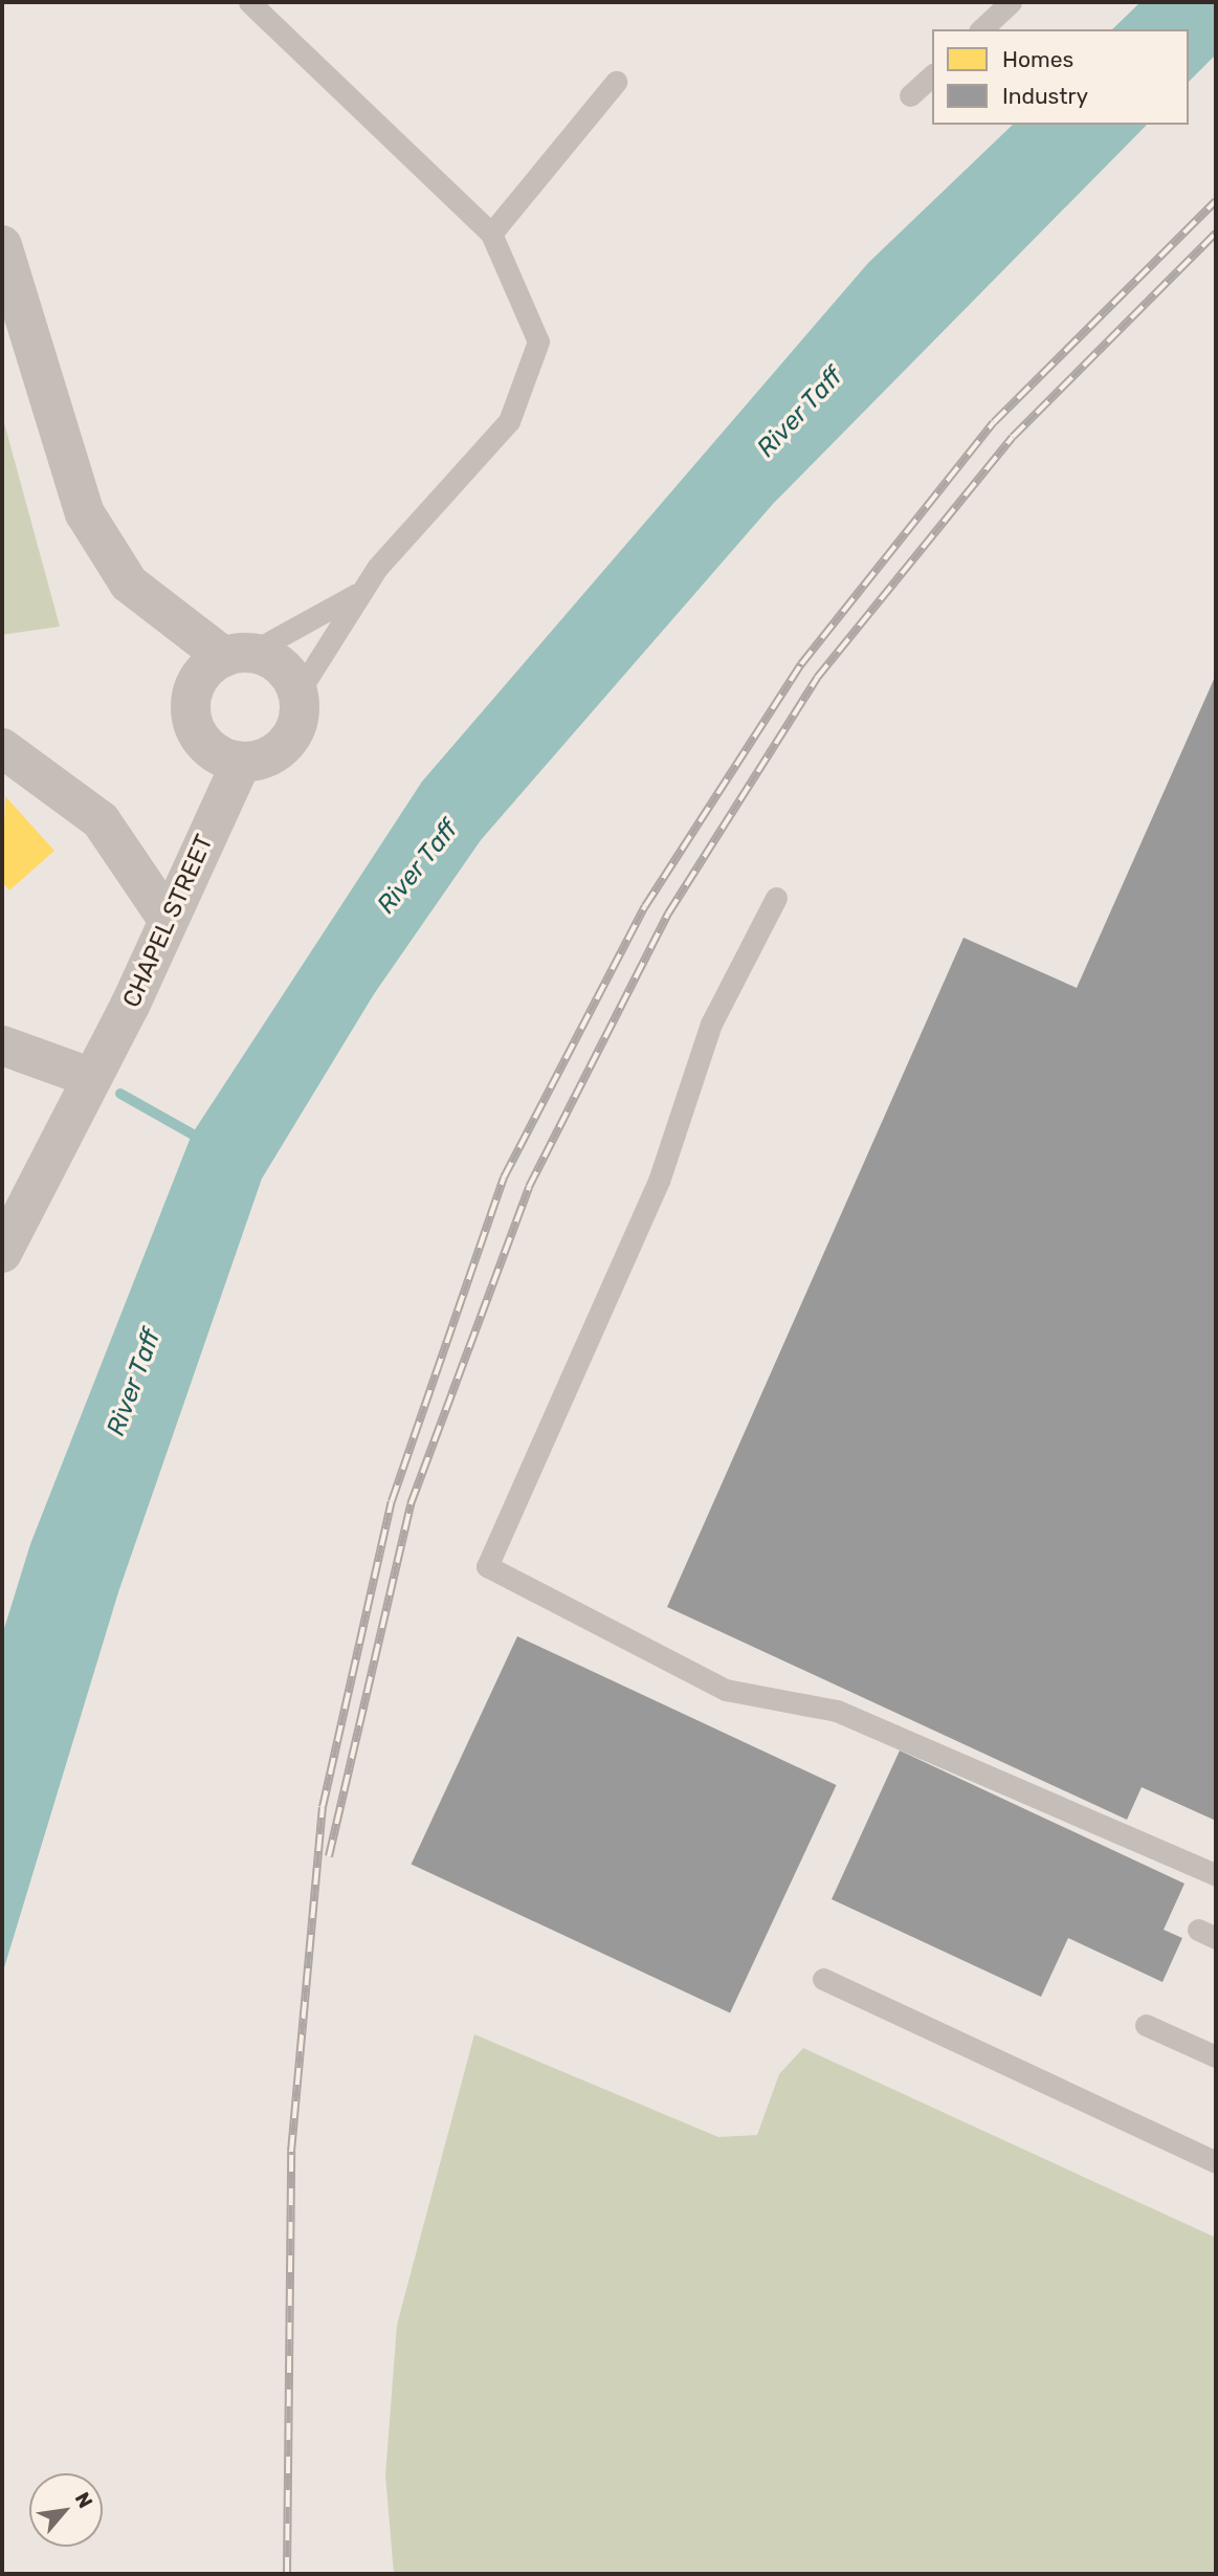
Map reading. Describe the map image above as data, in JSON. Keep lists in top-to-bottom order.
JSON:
{
  "streets": {
    "street": ["CHAPEL STREET"]
  },
  "water": ["River Taff"],
  "legend": ["Homes", "Industry"],
  "north": "top right"
}
